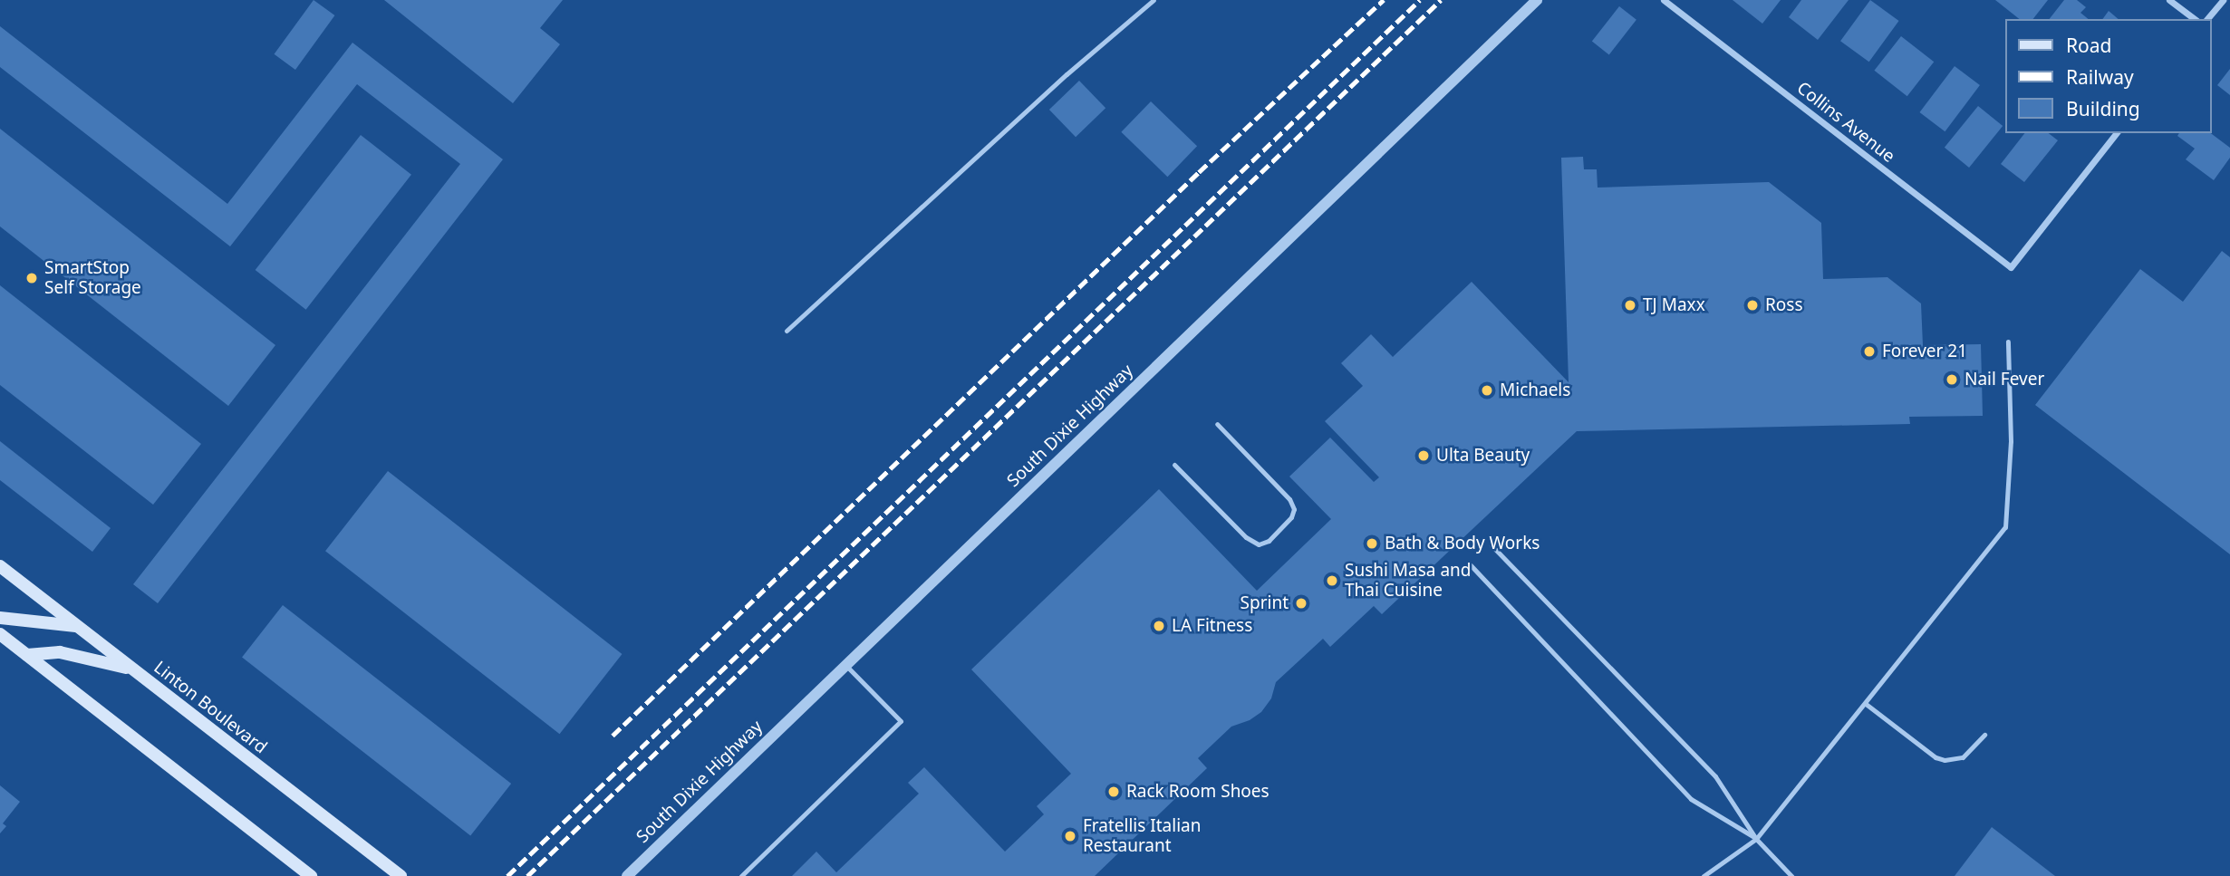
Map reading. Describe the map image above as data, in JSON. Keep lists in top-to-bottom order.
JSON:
{
  "streets": {
    "main road": ["Linton Boulevard"],
    "street": ["Collins Avenue", "South Dixie Highway"]
  },
  "places": [
    "SmartStop Self Storage",
    "TJ Maxx",
    "Ross",
    "Forever 21",
    "Nail Fever",
    "Michaels",
    "Ulta Beauty",
    "Bath & Body Works",
    "Sushi Masa and Thai Cuisine",
    "Sprint",
    "LA Fitness",
    "Rack Room Shoes",
    "Fratellis Italian Restaurant"
  ],
  "legend": ["Road", "Railway", "Building"]
}
